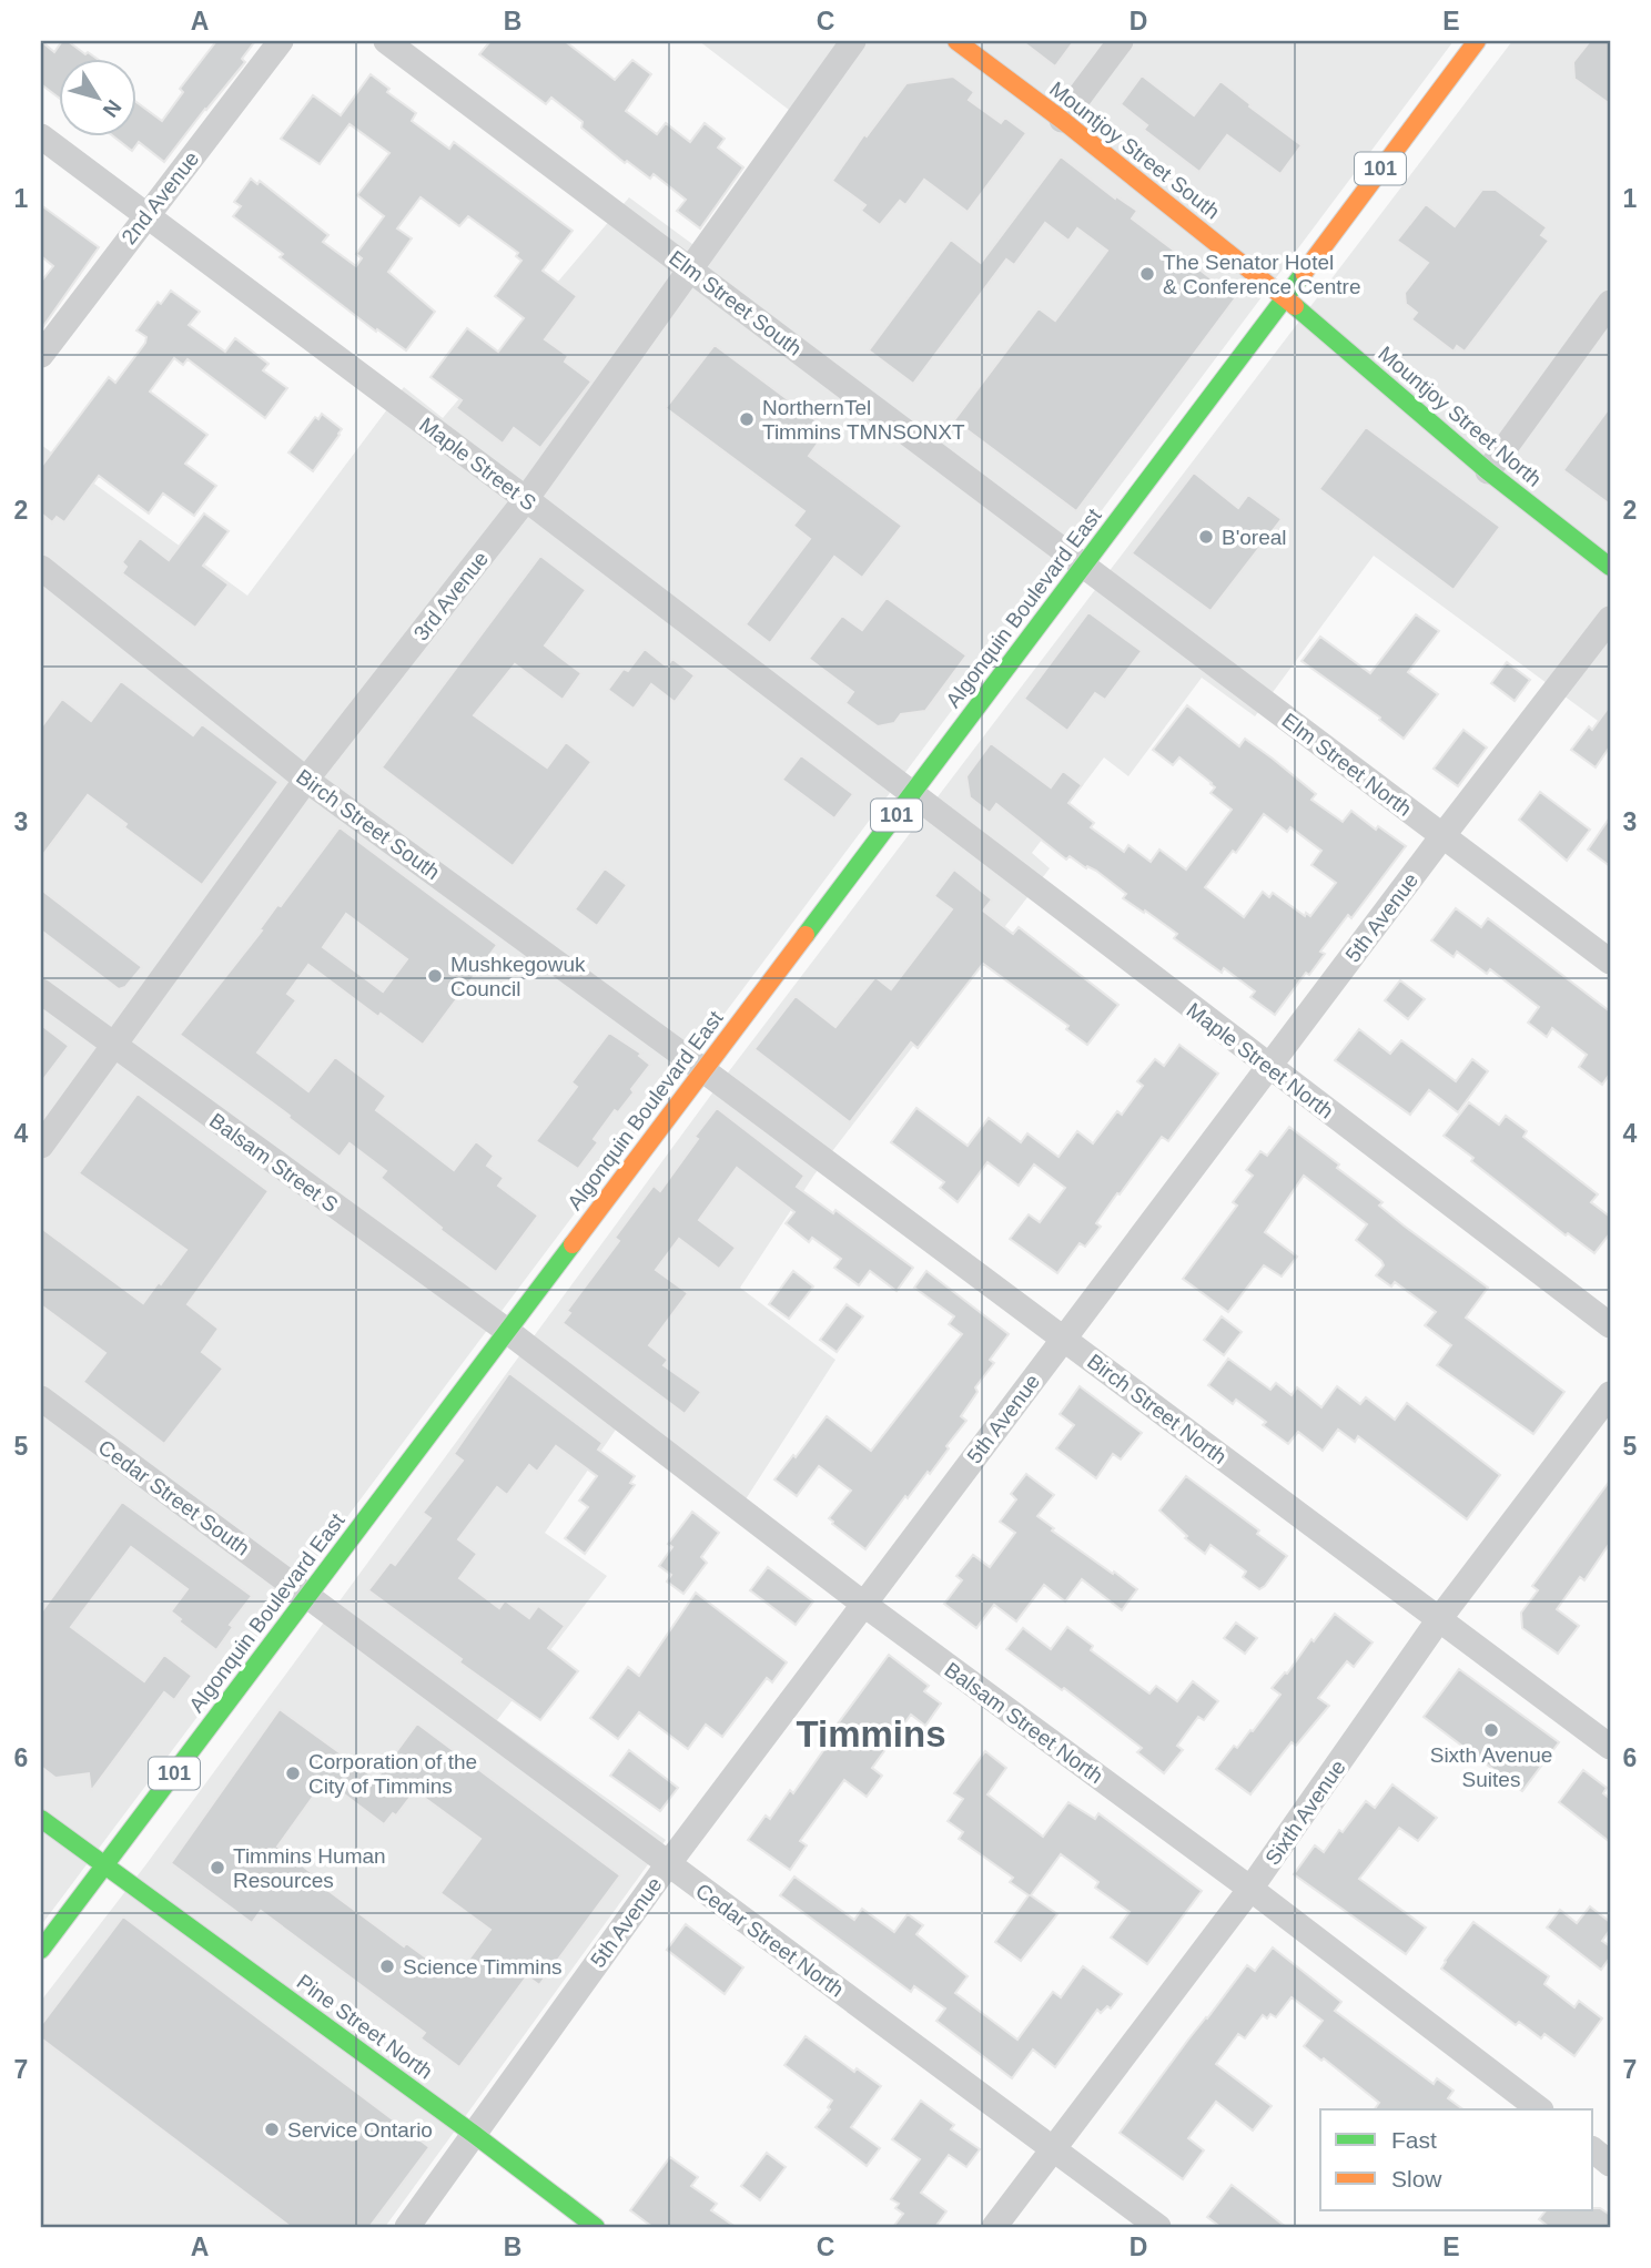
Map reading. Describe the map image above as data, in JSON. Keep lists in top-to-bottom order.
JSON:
{
  "streets": {
    "main road": [
      "Mountjoy Street South",
      "101",
      "Mountjoy Street North",
      "Algonquin Boulevard East",
      "Pine Street North"
    ],
    "street": [
      "2nd Avenue",
      "Elm Street South",
      "Maple Street S",
      "3rd Avenue",
      "Elm Street North",
      "Birch Street South",
      "5th Avenue",
      "Maple Street North",
      "Balsam Street S",
      "Birch Street North",
      "Cedar Street South",
      "Balsam Street North",
      "Sixth Avenue",
      "Cedar Street North"
    ]
  },
  "crossings": [
    ["Mountjoy Street South", "101"],
    ["Mountjoy Street South", "Mountjoy Street North"],
    ["Mountjoy Street South", "Algonquin Boulevard East"],
    ["101", "Mountjoy Street North"],
    ["101", "Algonquin Boulevard East"],
    ["2nd Avenue", "Maple Street S"],
    ["Elm Street South", "3rd Avenue"],
    ["Elm Street South", "Algonquin Boulevard East"],
    ["Elm Street South", "Elm Street North"],
    ["Mountjoy Street North", "Algonquin Boulevard East"],
    ["Maple Street S", "3rd Avenue"],
    ["Maple Street S", "Algonquin Boulevard East"],
    ["Maple Street S", "Maple Street North"],
    ["3rd Avenue", "Birch Street South"],
    ["3rd Avenue", "Balsam Street S"],
    ["Algonquin Boulevard East", "Elm Street North"],
    ["Algonquin Boulevard East", "Birch Street South"],
    ["Algonquin Boulevard East", "Maple Street North"],
    ["Algonquin Boulevard East", "Balsam Street S"],
    ["Algonquin Boulevard East", "Birch Street North"],
    ["Algonquin Boulevard East", "Cedar Street South"],
    ["Algonquin Boulevard East", "Balsam Street North"],
    ["Algonquin Boulevard East", "Cedar Street North"],
    ["Algonquin Boulevard East", "Pine Street North"],
    ["Elm Street North", "5th Avenue"],
    ["Birch Street South", "Birch Street North"],
    ["5th Avenue", "Maple Street North"],
    ["5th Avenue", "Birch Street North"],
    ["5th Avenue", "Balsam Street North"],
    ["5th Avenue", "Cedar Street North"],
    ["5th Avenue", "Pine Street North"],
    ["Balsam Street S", "Balsam Street North"],
    ["Birch Street North", "Sixth Avenue"],
    ["Cedar Street South", "Cedar Street North"],
    ["Balsam Street North", "Sixth Avenue"],
    ["Sixth Avenue", "Cedar Street North"]
  ],
  "districts": ["Timmins"],
  "places": [
    "The Senator Hotel & Conference Centre",
    "NorthernTel Timmins TMNSONXT",
    "B'oreal",
    "Mushkegowuk Council",
    "Sixth Avenue Suites",
    "Corporation of the City of Timmins",
    "Timmins Human Resources",
    "Science Timmins",
    "Service Ontario"
  ],
  "legend": ["Fast", "Slow"],
  "north": "bottom right",
  "grid": {
    "columns": [
      "A",
      "B",
      "C",
      "D",
      "E"
    ],
    "rows": [
      "1",
      "2",
      "3",
      "4",
      "5",
      "6",
      "7"
    ]
  }
}
